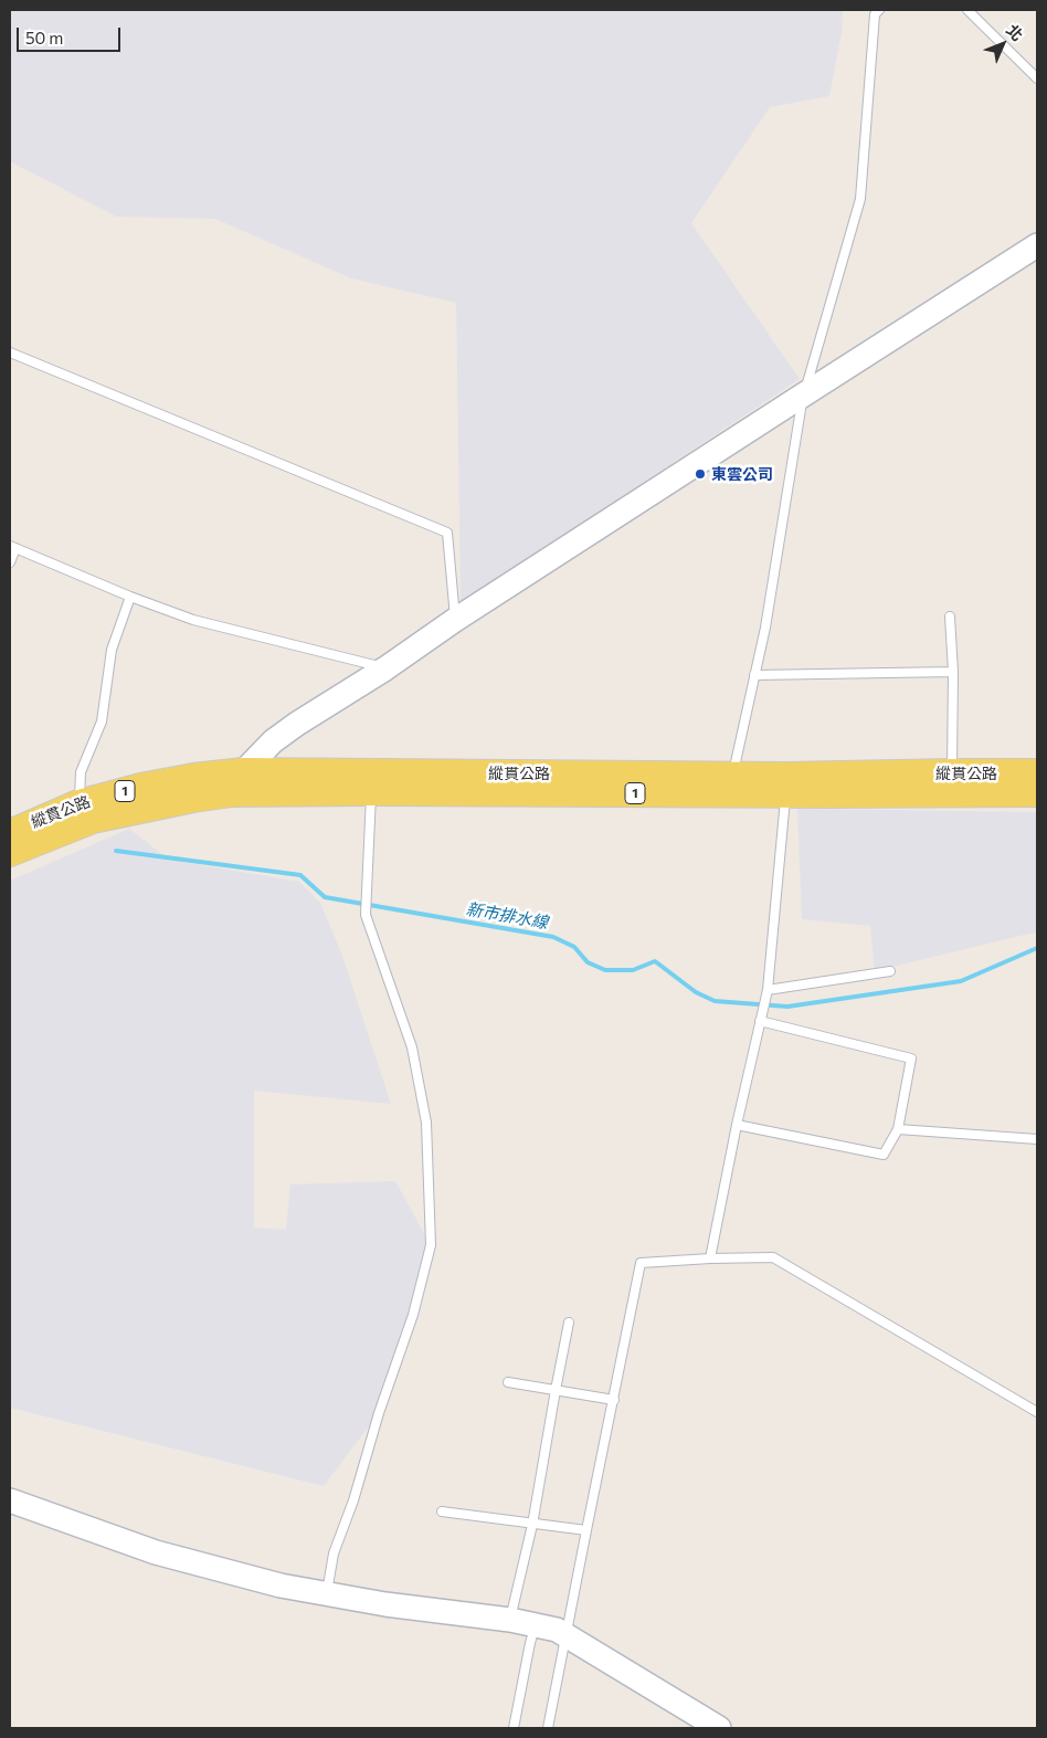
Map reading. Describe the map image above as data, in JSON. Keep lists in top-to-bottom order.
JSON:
{
  "streets": {
    "main road": ["縱貫公路", "1"]
  },
  "water": ["新市排水線"],
  "places": ["東雲公司"],
  "scale_bar": "50 m",
  "north": "top right"
}
